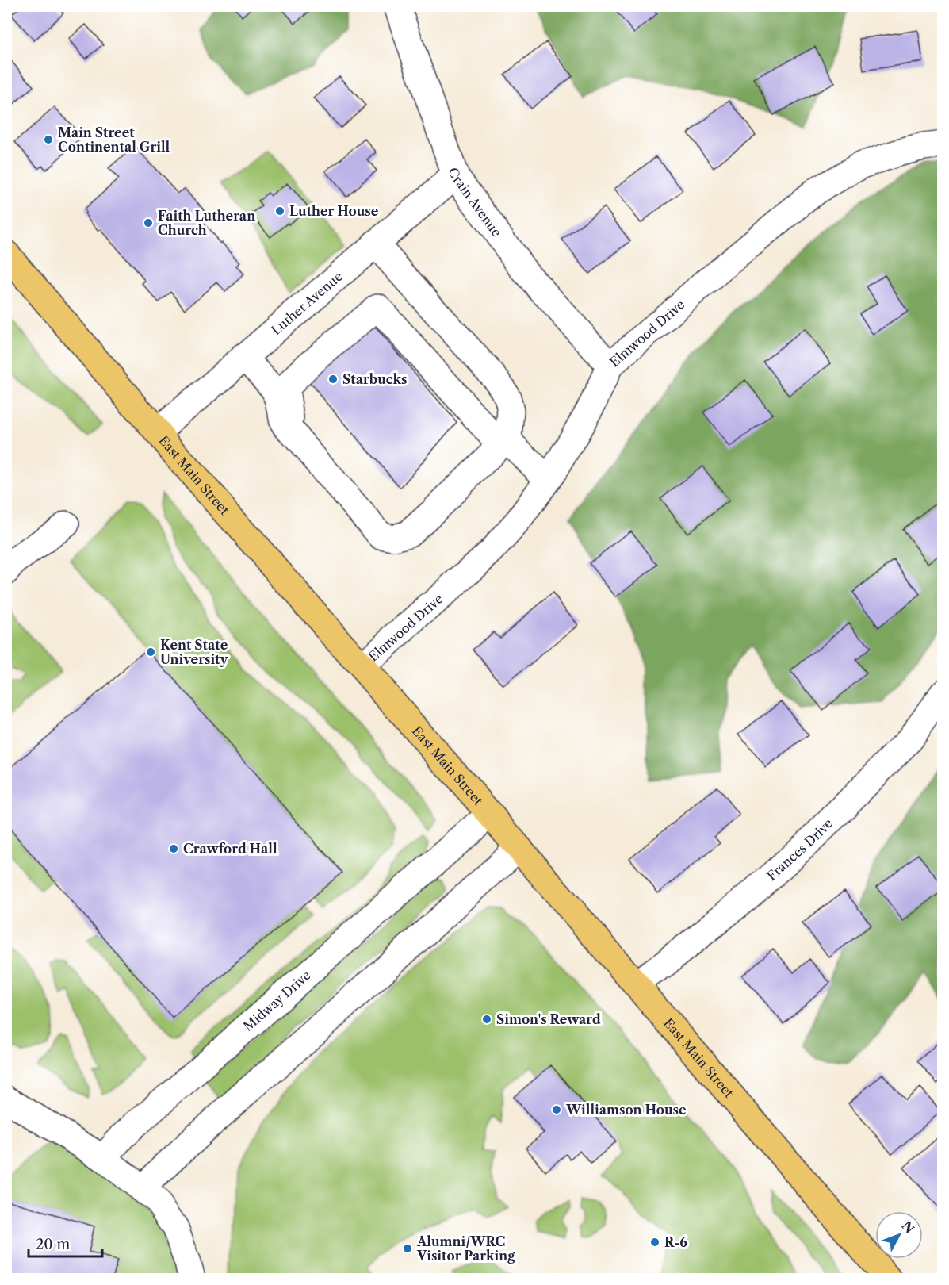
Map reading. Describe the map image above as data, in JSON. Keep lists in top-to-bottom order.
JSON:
{
  "streets": {
    "main road": ["East Main Street"],
    "street": [
      "Crain Avenue",
      "Luther Avenue",
      "Elmwood Drive",
      "Frances Drive",
      "Midway Drive"
    ]
  },
  "crossings": [
    ["Crain Avenue", "Luther Avenue"],
    ["Crain Avenue", "Elmwood Drive"],
    ["Luther Avenue", "East Main Street"],
    ["Elmwood Drive", "East Main Street"],
    ["East Main Street", "Frances Drive"],
    ["East Main Street", "Midway Drive"]
  ],
  "places": [
    "Main Street Continental Grill",
    "Luther House",
    "Faith Lutheran Church",
    "Starbucks",
    "Kent State University",
    "Crawford Hall",
    "Simon's Reward",
    "Williamson House",
    "R-6",
    "Alumni/WRC Visitor Parking"
  ],
  "scale_bar": "20 m",
  "north": "top right"
}
